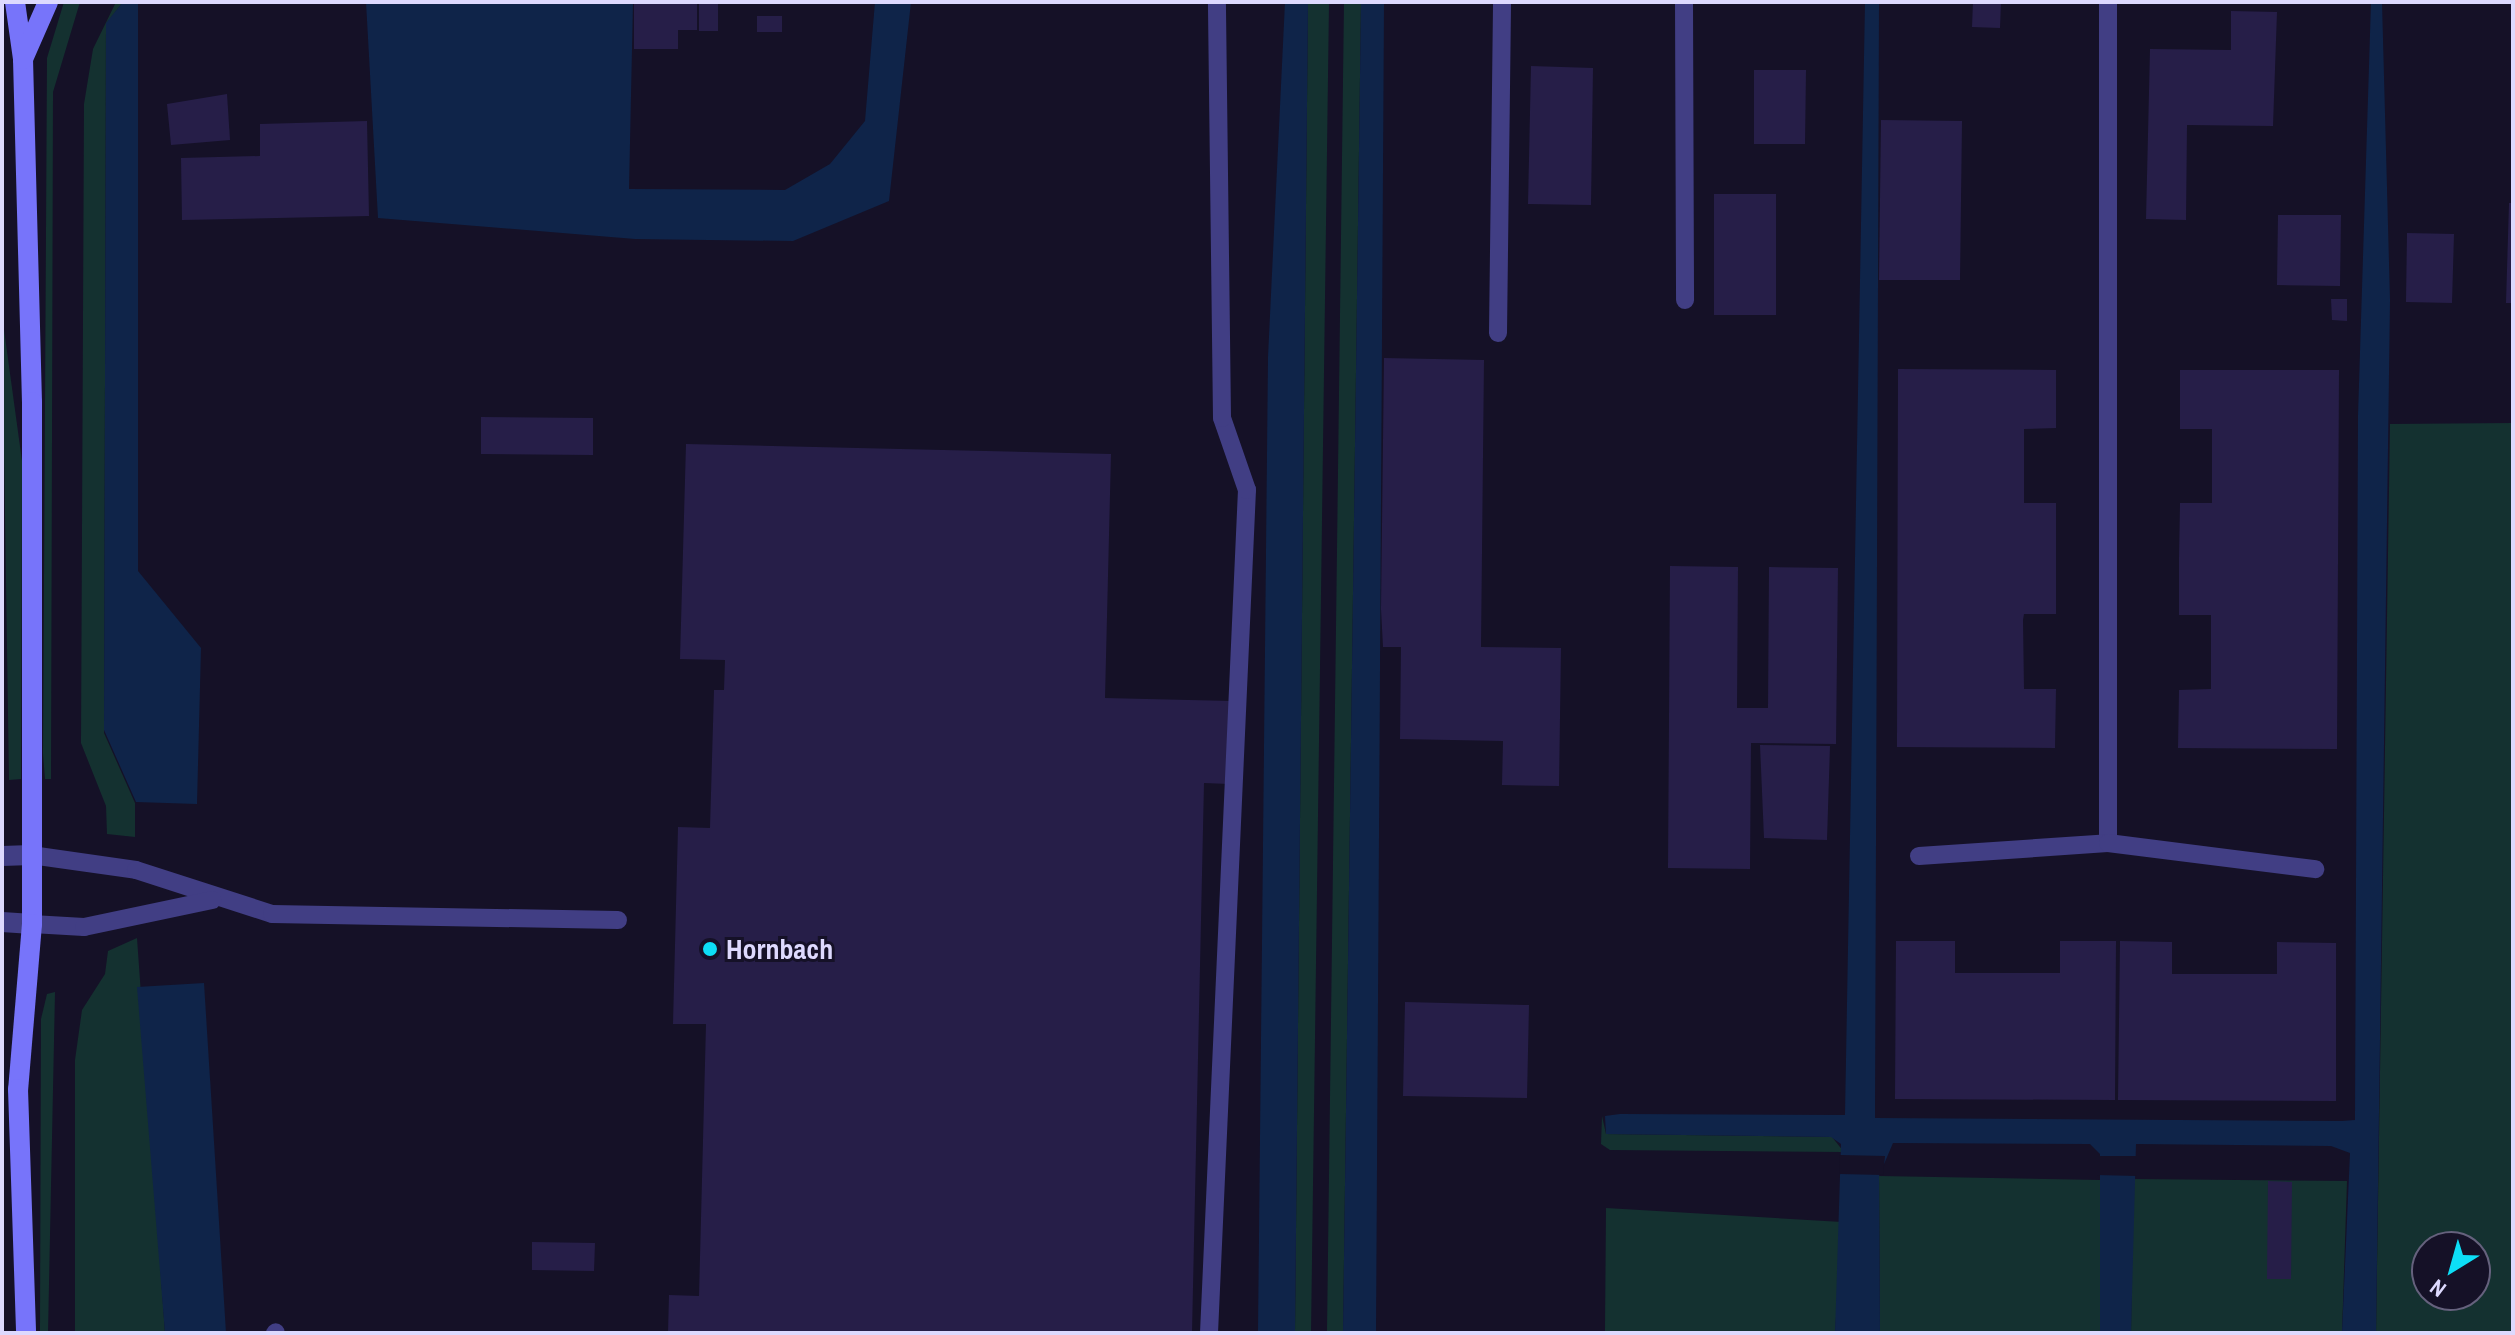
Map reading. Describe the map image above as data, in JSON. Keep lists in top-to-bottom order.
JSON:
{
  "places": ["Hornbach"],
  "north": "bottom left"
}
